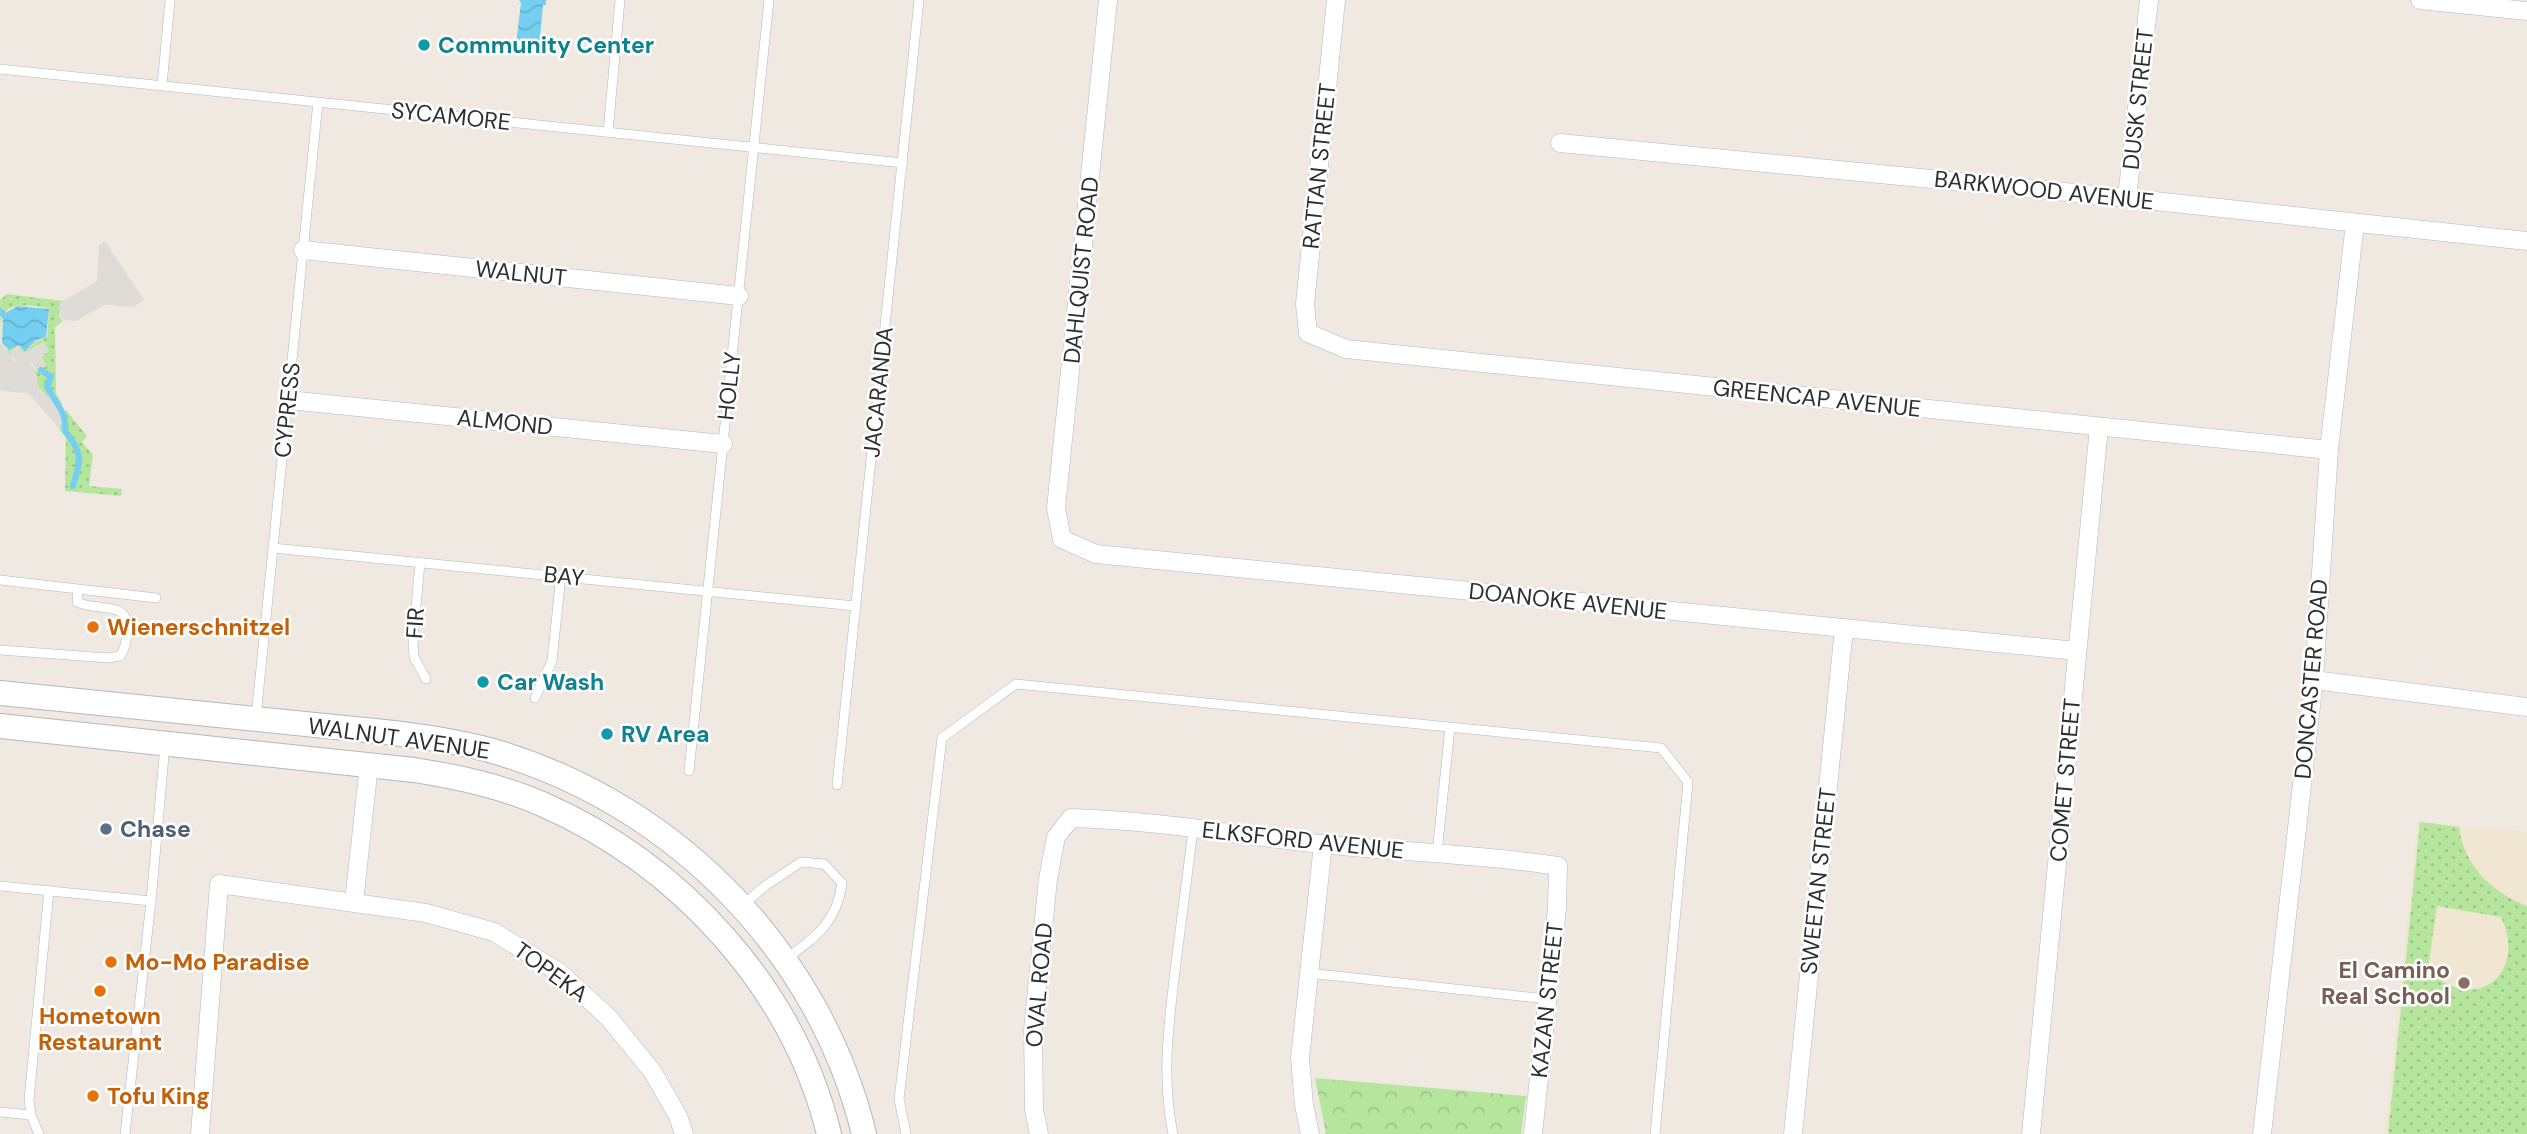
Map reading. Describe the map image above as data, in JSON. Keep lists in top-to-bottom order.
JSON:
{
  "streets": {
    "main road": ["WALNUT AVENUE"],
    "street": [
      "DUSK STREET",
      "RATTAN STREET",
      "BARKWOOD AVENUE",
      "DAHLQUIST ROAD",
      "WALNUT",
      "GREENCAP AVENUE",
      "ALMOND",
      "DOANOKE AVENUE",
      "DONCASTER ROAD",
      "COMET STREET",
      "ELKSFORD AVENUE",
      "SWEETAN STREET",
      "TOPEKA",
      "OVAL ROAD",
      "KAZAN STREET"
    ],
    "lane": [
      "SYCAMORE",
      "HOLLY",
      "JACARANDA",
      "CYPRESS",
      "BAY",
      "FIR"
    ]
  },
  "crossings": [
    ["DUSK STREET", "BARKWOOD AVENUE"],
    ["SYCAMORE", "HOLLY"],
    ["SYCAMORE", "JACARANDA"],
    ["SYCAMORE", "CYPRESS"],
    ["RATTAN STREET", "GREENCAP AVENUE"],
    ["BARKWOOD AVENUE", "DONCASTER ROAD"],
    ["DAHLQUIST ROAD", "DOANOKE AVENUE"],
    ["WALNUT", "HOLLY"],
    ["WALNUT", "CYPRESS"],
    ["HOLLY", "ALMOND"],
    ["HOLLY", "BAY"],
    ["JACARANDA", "BAY"],
    ["GREENCAP AVENUE", "DONCASTER ROAD"],
    ["GREENCAP AVENUE", "COMET STREET"],
    ["CYPRESS", "ALMOND"],
    ["CYPRESS", "BAY"],
    ["CYPRESS", "WALNUT AVENUE"],
    ["BAY", "FIR"],
    ["DOANOKE AVENUE", "COMET STREET"],
    ["DOANOKE AVENUE", "SWEETAN STREET"],
    ["ELKSFORD AVENUE", "OVAL ROAD"],
    ["ELKSFORD AVENUE", "KAZAN STREET"]
  ],
  "places": [
    "Community Center",
    "Wienerschnitzel",
    "Car Wash",
    "RV Area",
    "Chase",
    "Mo-Mo Paradise",
    "El Camino Real School",
    "Hometown Restaurant",
    "Tofu King"
  ]
}
